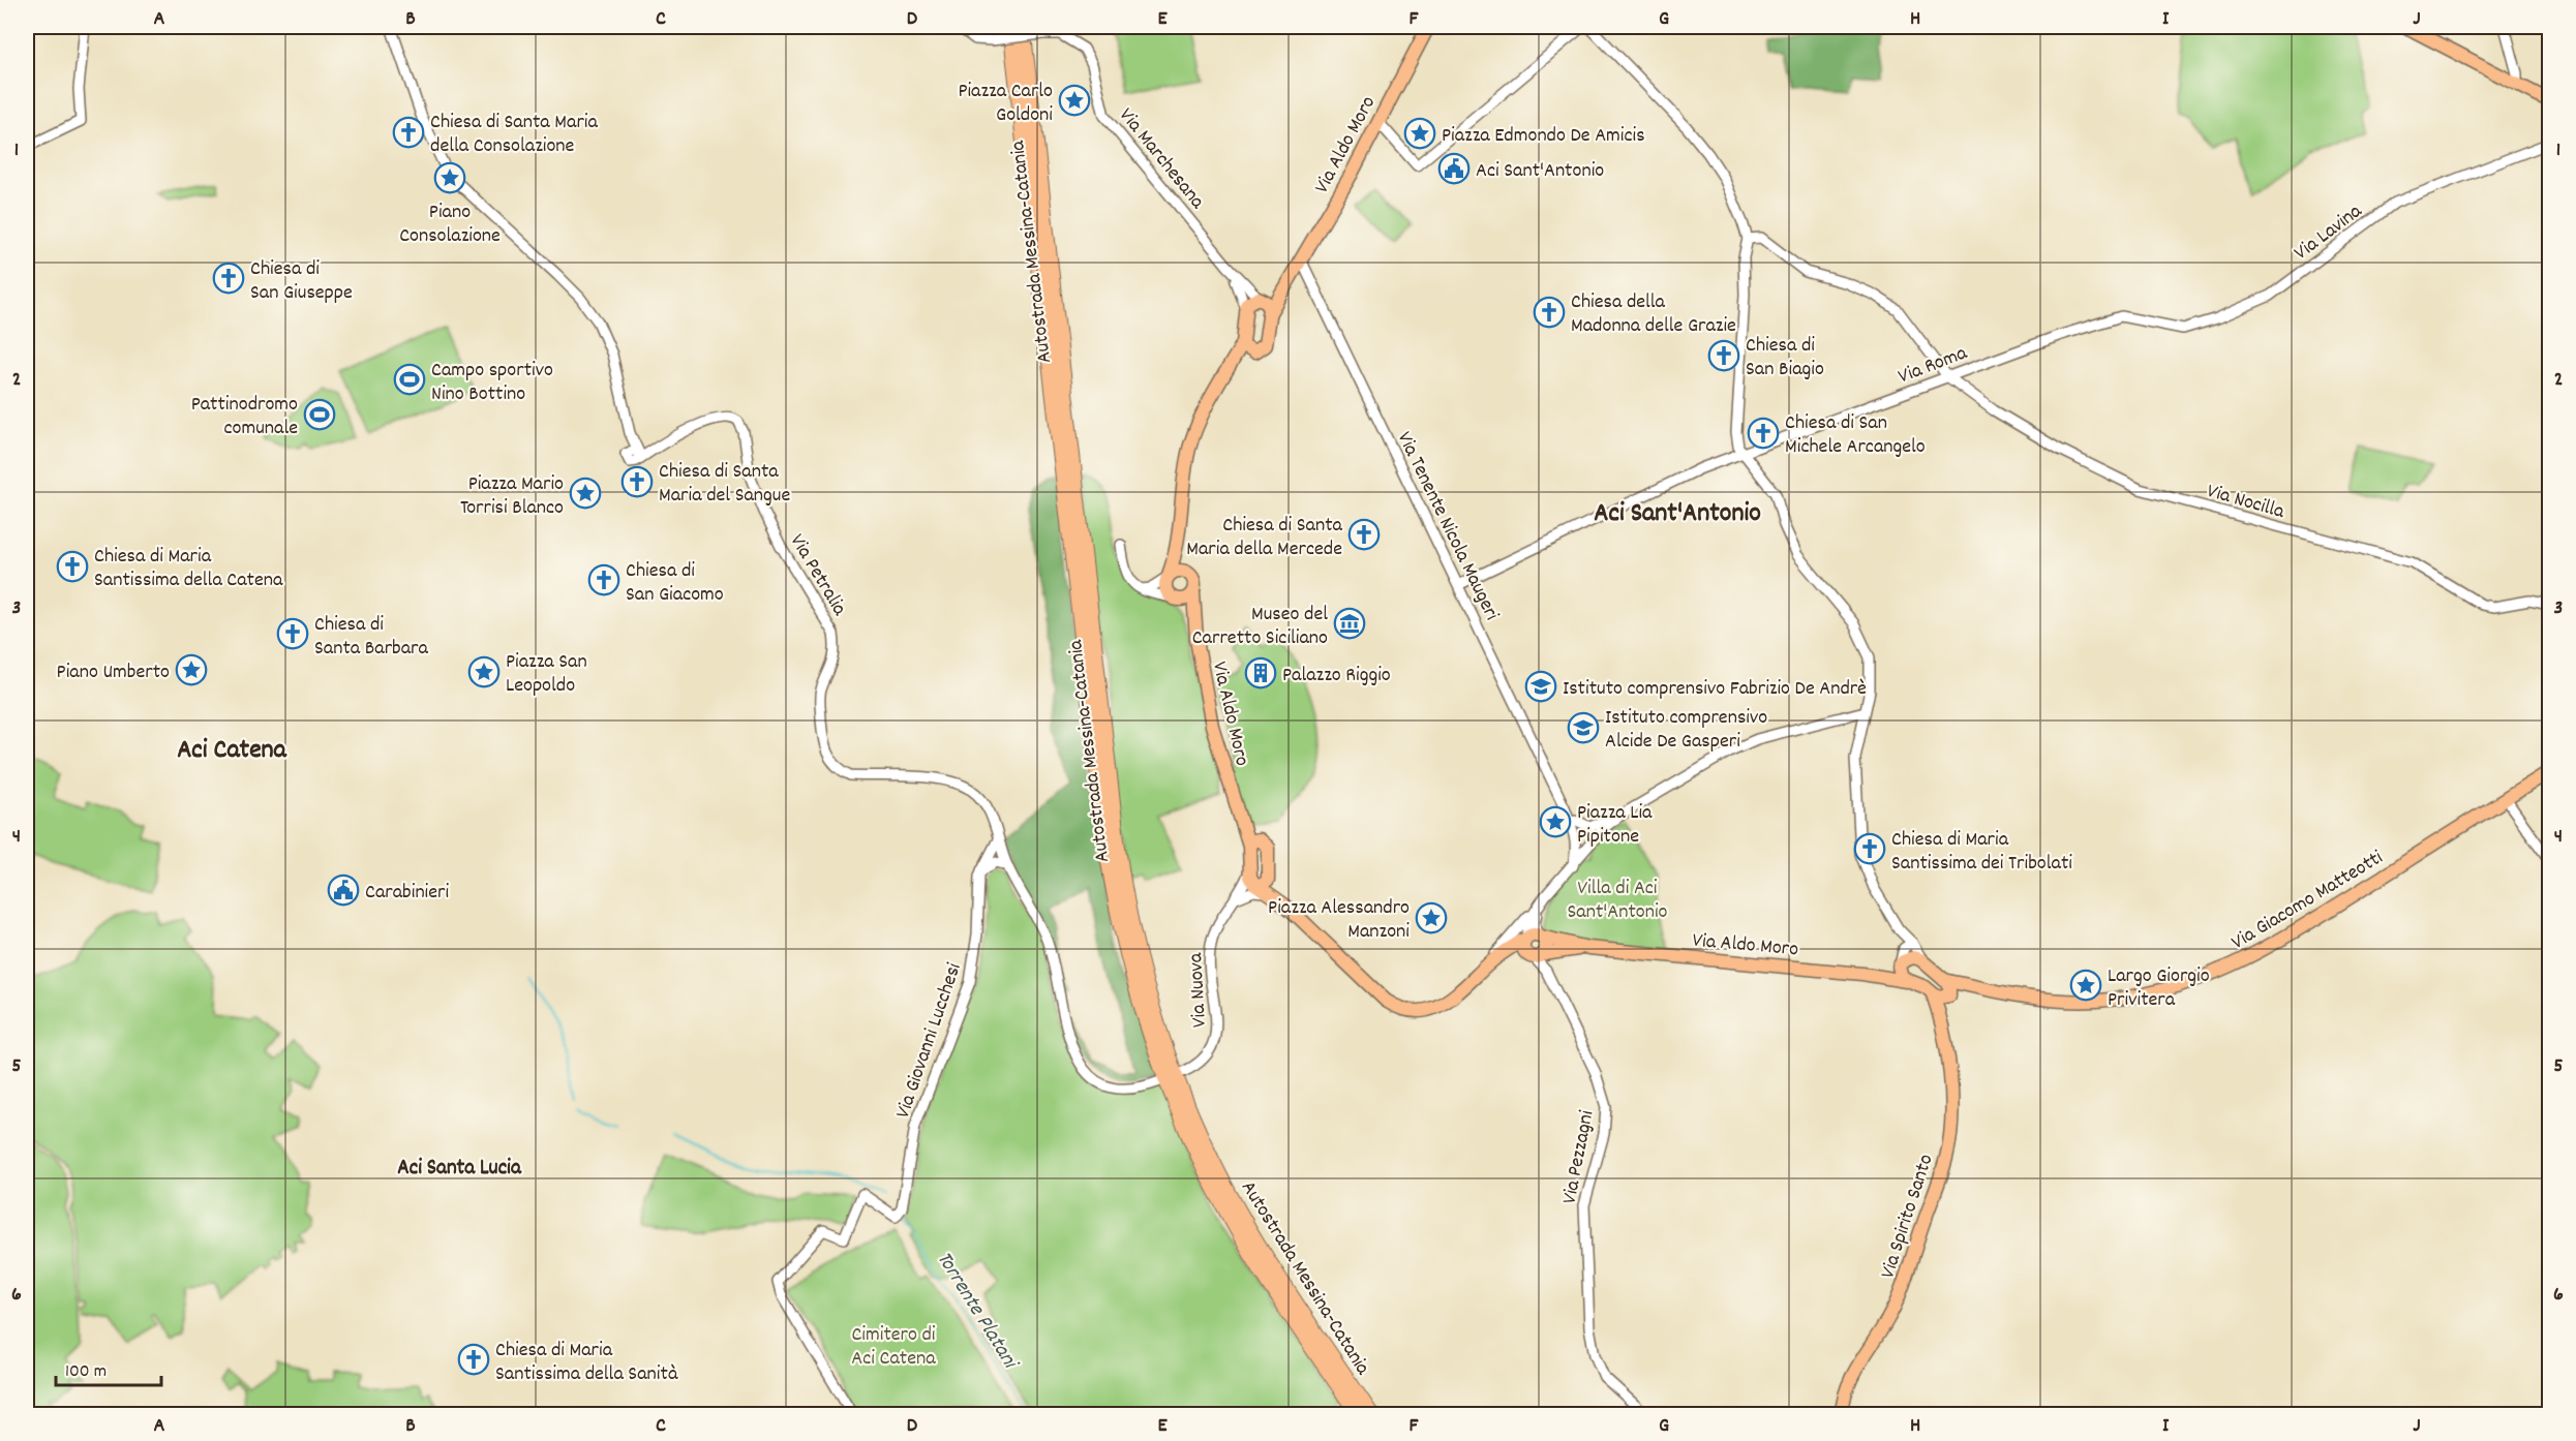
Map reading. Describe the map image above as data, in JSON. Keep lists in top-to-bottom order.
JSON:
{
  "streets": {
    "highway": ["Autostrada Messina-Catania"],
    "main road": ["Via Aldo Moro", "Via Giacomo Matteotti", "Via Spirito Santo"],
    "street": [
      "Via Marchesana",
      "Via Lavina",
      "Via Roma",
      "Via Nocilla",
      "Via Tenente Nicola Maugeri",
      "Via Petralia",
      "Via Nuova",
      "Via Giovanni Lucchesi",
      "Via Pezzagni"
    ]
  },
  "crossings": [
    ["Via Aldo Moro", "Via Tenente Nicola Maugeri"],
    ["Via Lavina", "Via Roma"],
    ["Via Roma", "Via Nocilla"],
    ["Via Roma", "Via Tenente Nicola Maugeri"],
    ["Via Petralia", "Via Giovanni Lucchesi"]
  ],
  "districts": ["Aci Sant'Antonio", "Aci Catena", "Aci Santa Lucia"],
  "water": ["Torrente Platani"],
  "parks": ["Villa di Aci Sant'Antonio", "Cimitero di Aci Catena"],
  "places": {
    "place": [
      "Piazza Carlo Goldoni",
      "Piazza Edmondo De Amicis",
      "Piano Consolazione",
      "Piazza Mario Torrisi Blanco",
      "Piano Umberto",
      "Piazza San Leopoldo",
      "Piazza Lia Pipitone",
      "Piazza Alessandro Manzoni",
      "Largo Giorgio Privitera"
    ],
    "church": [
      "Chiesa di Santa Maria della Consolazione",
      "Chiesa di San Giuseppe",
      "Chiesa della Madonna delle Grazie",
      "Chiesa di San Biagio",
      "Chiesa di San Michele Arcangelo",
      "Chiesa di Santa Maria del Sangue",
      "Chiesa di Santa Maria della Mercede",
      "Chiesa di Maria Santissima della Catena",
      "Chiesa di San Giacomo",
      "Chiesa di Santa Barbara",
      "Chiesa di Maria Santissima dei Tribolati",
      "Chiesa di Maria Santissima della Sanità"
    ],
    "public building": ["Aci Sant'Antonio", "Carabinieri"],
    "sports": ["Campo sportivo Nino Bottino", "Pattinodromo comunale"],
    "museum": ["Museo del Carretto Siciliano"],
    "building": ["Palazzo Riggio"],
    "school or university": ["Istituto comprensivo Fabrizio De Andrè", "Istituto comprensivo Alcide De Gasperi"]
  },
  "scale_bar": "100 m",
  "grid": {
    "columns": [
      "A",
      "B",
      "C",
      "D",
      "E",
      "F",
      "G",
      "H",
      "I",
      "J"
    ],
    "rows": [
      "1",
      "2",
      "3",
      "4",
      "5",
      "6"
    ]
  }
}
